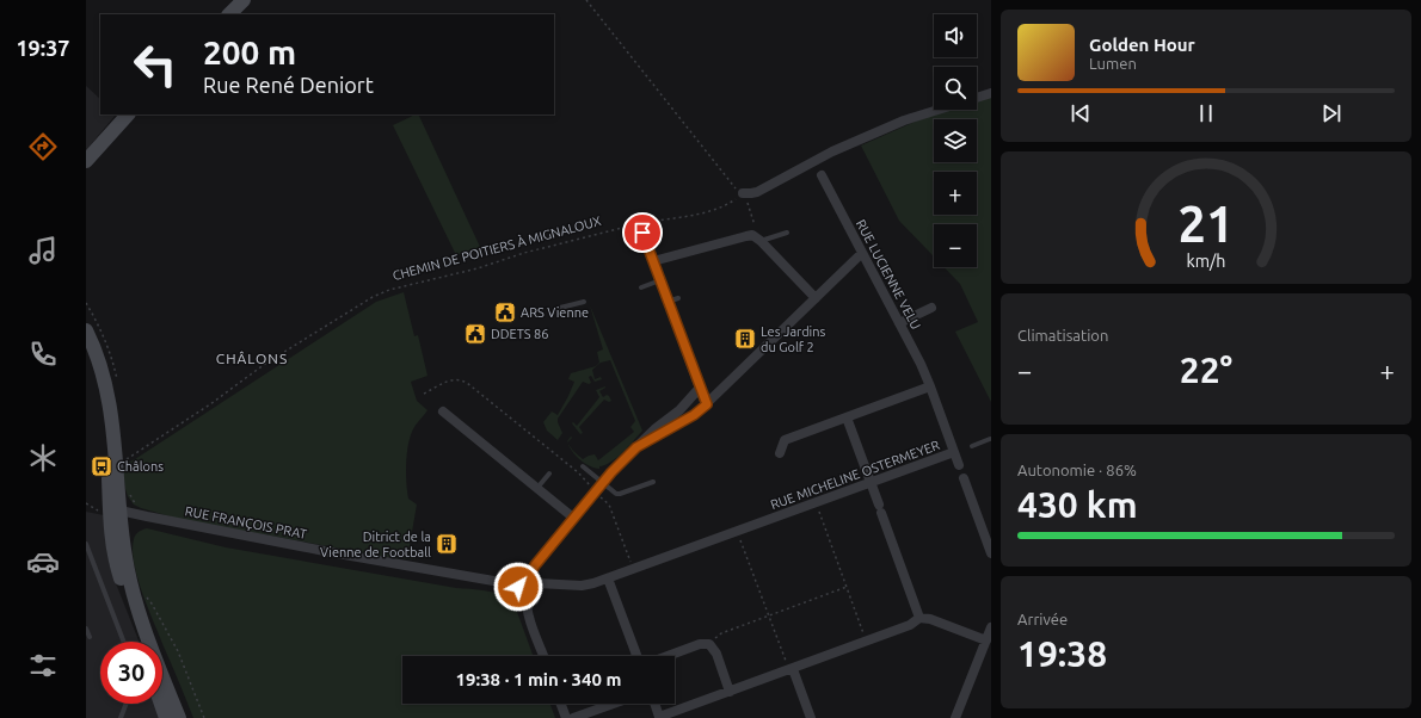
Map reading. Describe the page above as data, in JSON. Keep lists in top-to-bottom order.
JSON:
{
  "streets": {
    "street": ["RUE LUCIENNE VELU", "RUE MICHELINE OSTERMEYER", "RUE FRANÇOIS PRAT"],
    "path": ["CHEMIN DE POITIERS À MIGNALOUX"]
  },
  "crossings": [
    ["RUE LUCIENNE VELU", "RUE MICHELINE OSTERMEYER"],
    ["RUE MICHELINE OSTERMEYER", "RUE FRANÇOIS PRAT"]
  ],
  "districts": ["CHÂLONS"],
  "places": {
    "public building": ["ARS Vienne", "DDETS 86"],
    "building": ["Les Jardins du Golf 2", "Ditrict de la Vienne de Football"],
    "bus stop": ["Châlons"]
  },
  "page": {
    "tabs": "19:37",
    "map_buttons": ["+", "−"],
    "turn": ["200 m", "Rue René Deniort"],
    "song": ["Golden Hour", "Lumen"],
    "tile": [
      "Climatisation",
      ["Autonomie · 86%", "430 km"],
      ["Arrivée", "19:38"]
    ],
    "heat": ["−", "22°", "+"],
    "limit": "30",
    "trip": "19:38 · 1 min · 340 m",
    "gauge": ["21", "km/h"]
  }
}
